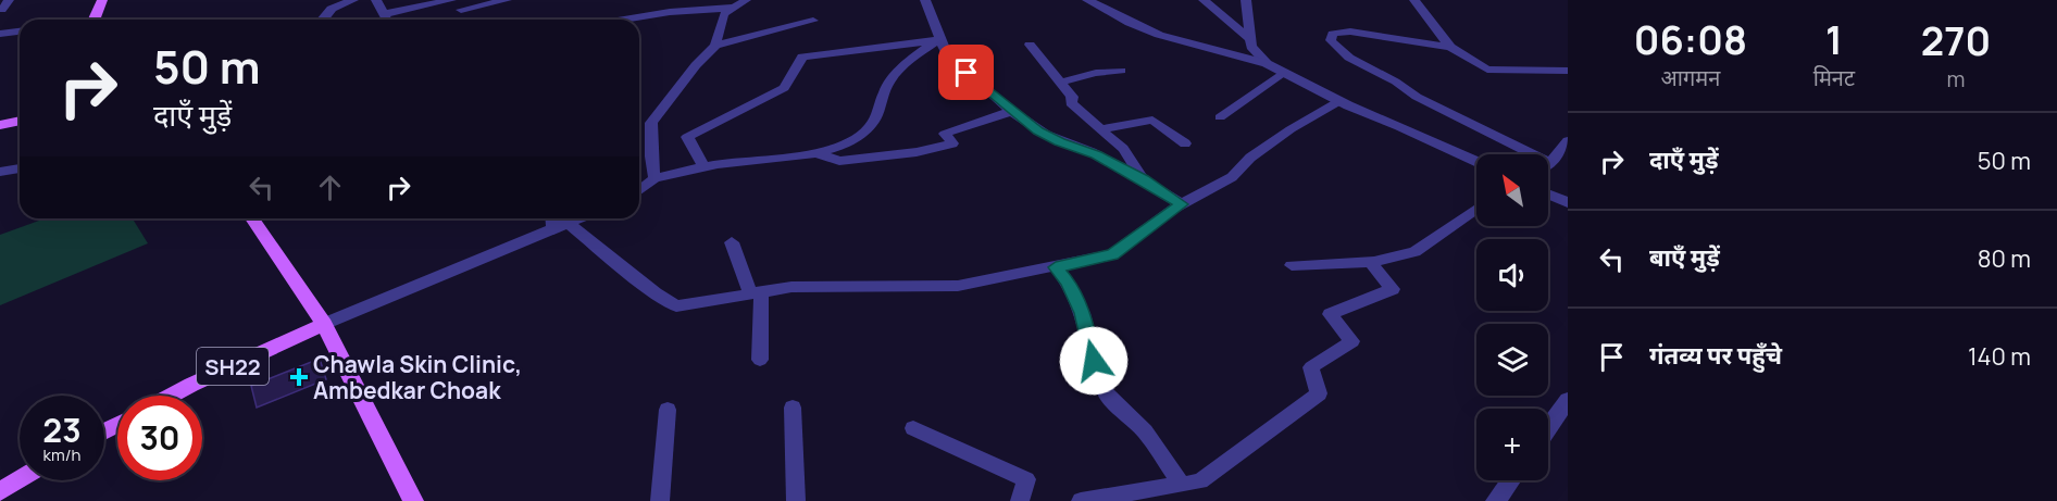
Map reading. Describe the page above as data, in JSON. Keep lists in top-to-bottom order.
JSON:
{
  "streets": {
    "main road": ["SH22"]
  },
  "places": {
    "health": ["Chawla Skin Clinic, Ambedkar Choak"]
  },
  "north": "top left",
  "page": {
    "eta": [
      "06:08",
      "आगमन",
      "1",
      "मिनट",
      "270",
      "m"
    ],
    "turn": ["50 m", "दाएँ मुड़ें"],
    "list": [
      {
        "name": "दाएँ मुड़ें",
        "value": "50 m"
      },
      {
        "name": "बाएँ मुड़ें",
        "value": "80 m"
      },
      {
        "name": "गंतव्य पर पहुँचे",
        "value": "140 m"
      }
    ],
    "map_buttons": "+",
    "speed": "23 km/h",
    "limit": "30"
  }
}
